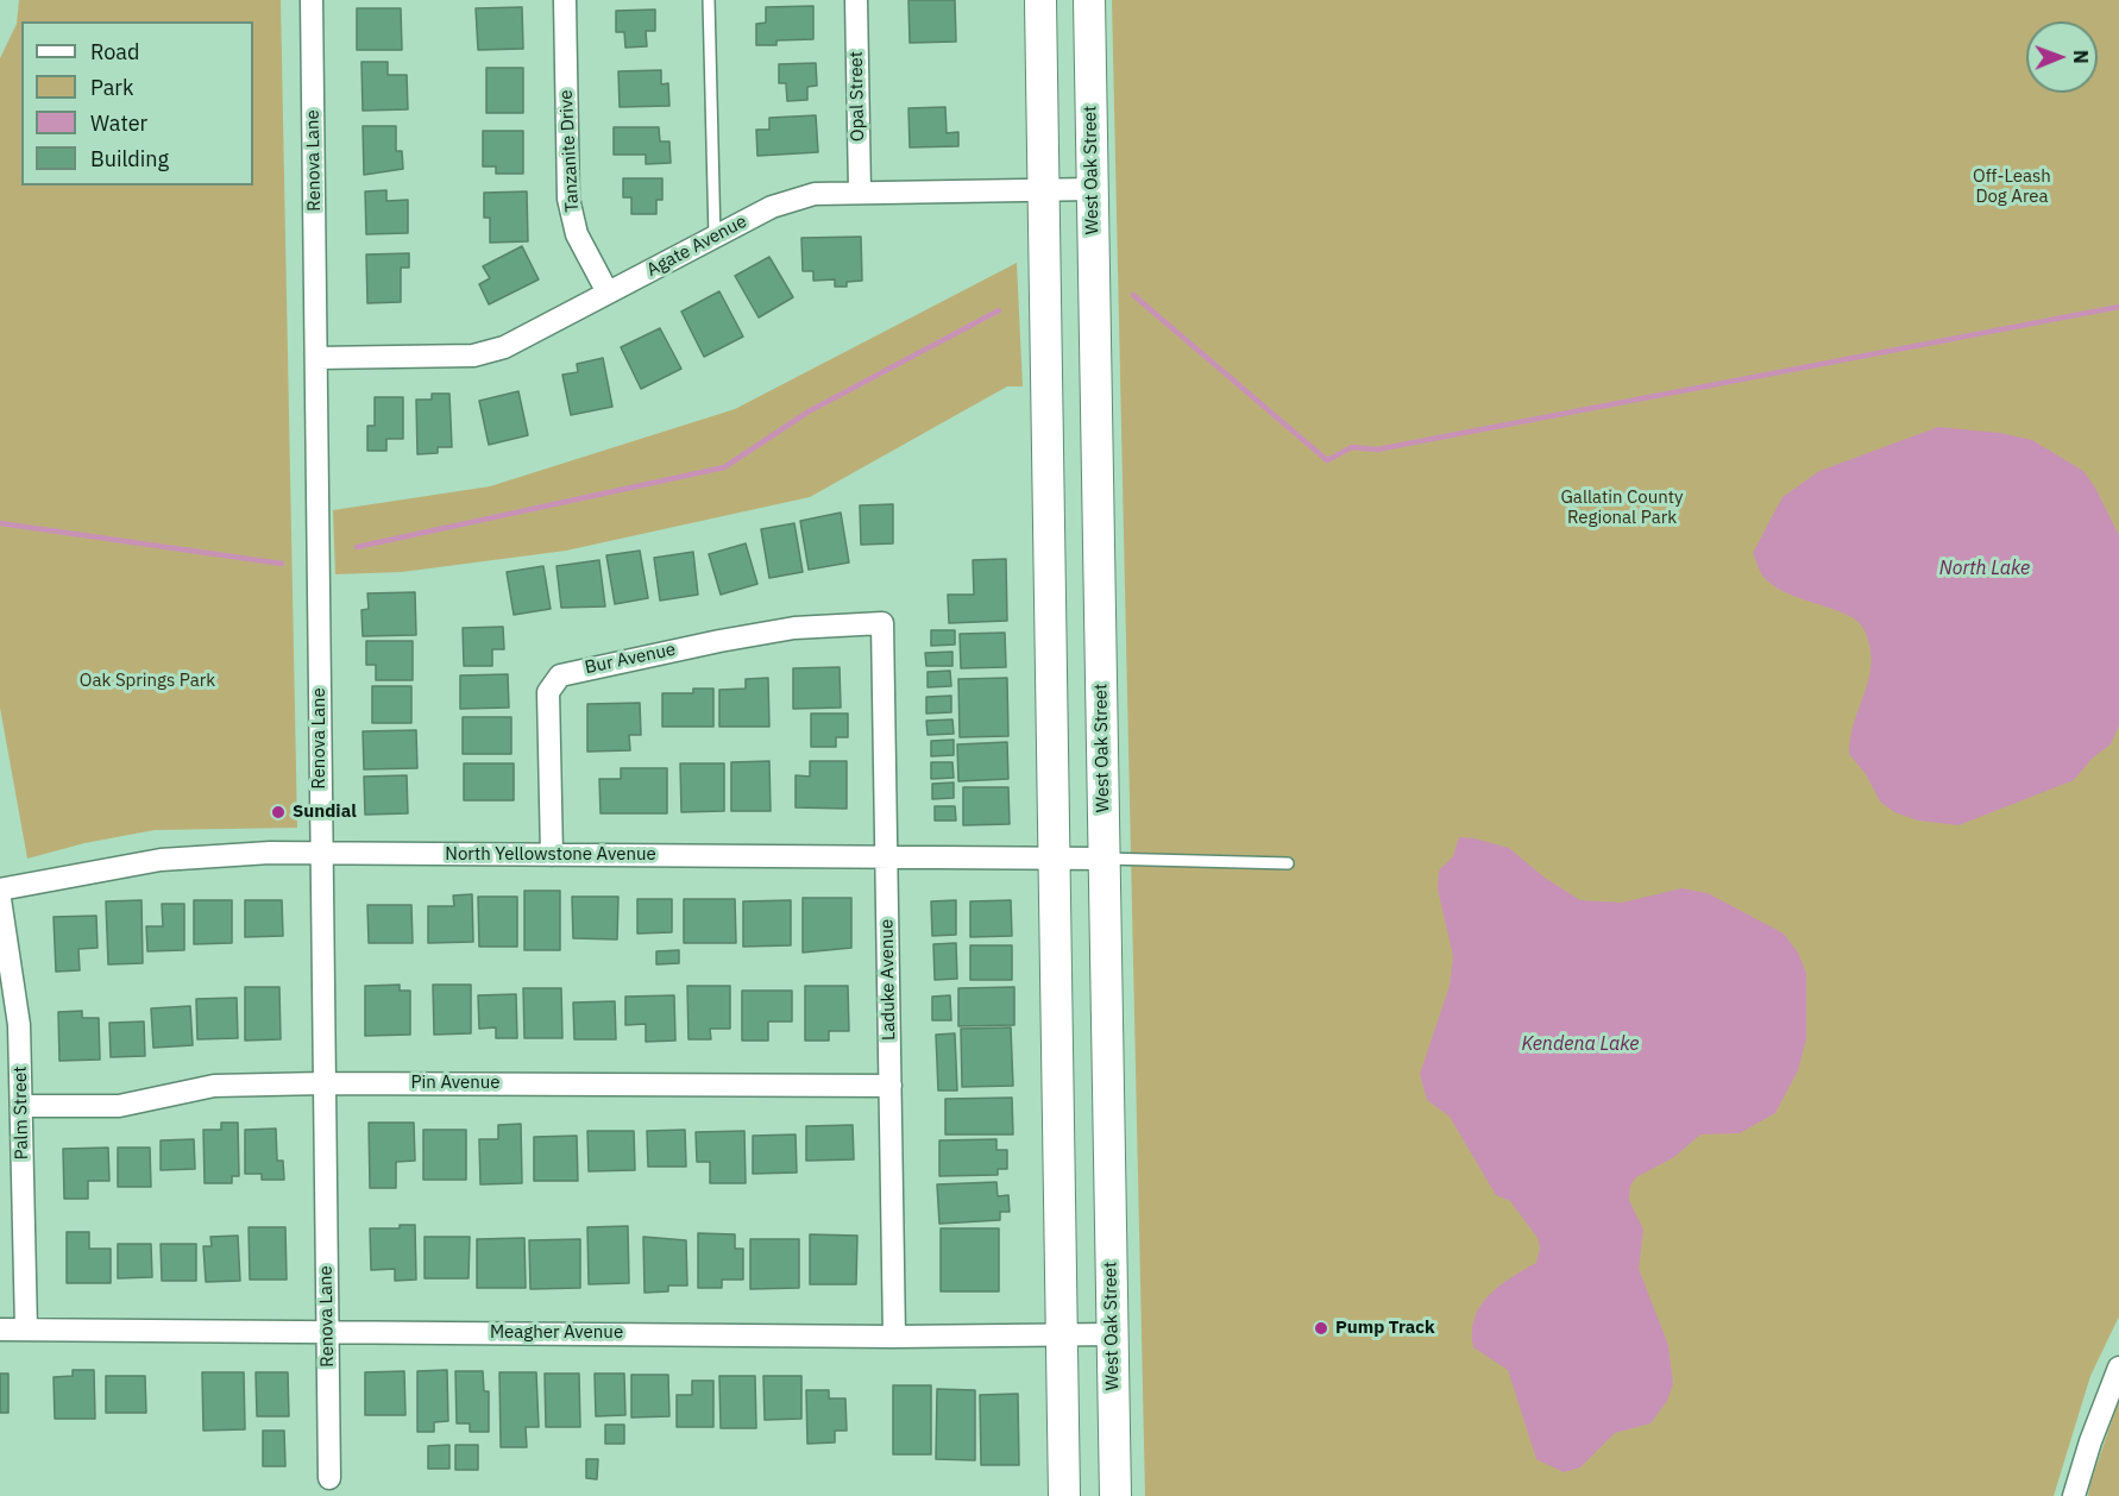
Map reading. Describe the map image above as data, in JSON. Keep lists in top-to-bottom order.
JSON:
{
  "streets": {
    "main road": ["West Oak Street"],
    "street": [
      "Opal Street",
      "Tanzanite Drive",
      "Renova Lane",
      "Agate Avenue",
      "Bur Avenue",
      "North Yellowstone Avenue",
      "Laduke Avenue",
      "Pin Avenue",
      "Palm Street",
      "Meagher Avenue"
    ]
  },
  "crossings": [
    ["Opal Street", "Agate Avenue"],
    ["Tanzanite Drive", "Agate Avenue"],
    ["Renova Lane", "Agate Avenue"],
    ["Renova Lane", "North Yellowstone Avenue"],
    ["Renova Lane", "Pin Avenue"],
    ["Renova Lane", "Meagher Avenue"],
    ["West Oak Street", "Agate Avenue"],
    ["West Oak Street", "North Yellowstone Avenue"],
    ["West Oak Street", "Meagher Avenue"],
    ["Bur Avenue", "North Yellowstone Avenue"],
    ["Bur Avenue", "Laduke Avenue"],
    ["North Yellowstone Avenue", "Laduke Avenue"],
    ["Laduke Avenue", "Pin Avenue"],
    ["Laduke Avenue", "Meagher Avenue"],
    ["Pin Avenue", "Palm Street"],
    ["Palm Street", "Meagher Avenue"]
  ],
  "water": ["North Lake", "Kendena Lake"],
  "parks": ["Off-Leash Dog Area", "Gallatin County Regional Park", "Oak Springs Park"],
  "places": ["Sundial", "Pump Track"],
  "legend": [
    "Road",
    "Park",
    "Water",
    "Building"
  ],
  "north": "right"
}
